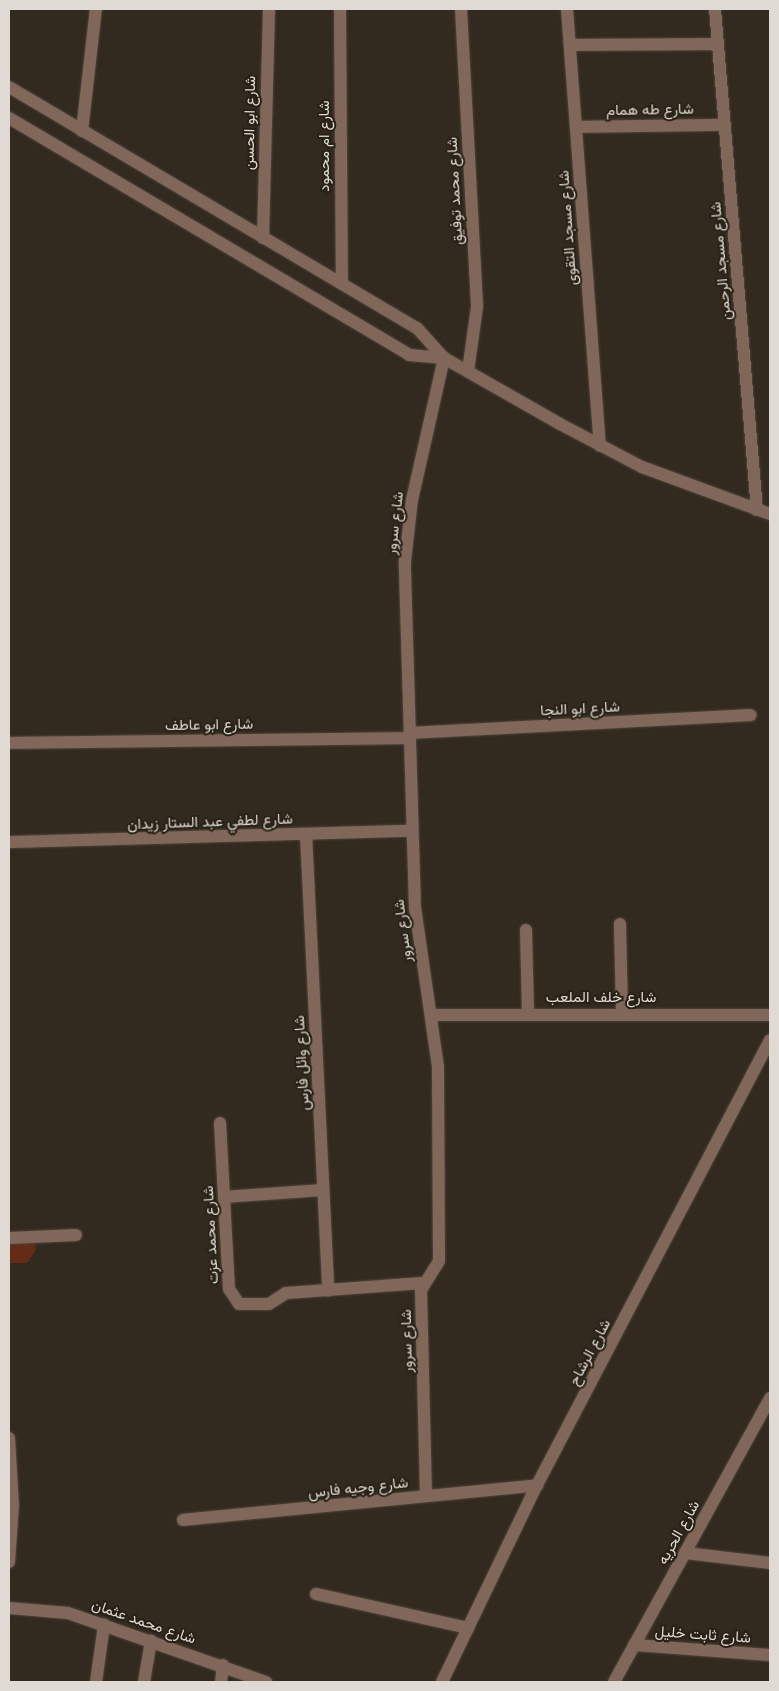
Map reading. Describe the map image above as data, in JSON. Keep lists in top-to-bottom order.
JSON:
{
  "streets": {
    "street": [
      "شارع طه همام",
      "شارع ابو الحسن",
      "شارع ام محمود",
      "شارع محمد توفيق",
      "شارع مسجد التقوى",
      "شارع مسجد الرحمن",
      "شارع سرور",
      "شارع ابو النجا",
      "شارع ابو عاطف",
      "شارع لطفي عبد الستار زيدان",
      "شارع خلف الملعب",
      "شارع وائل فارس",
      "شارع محمد عزت",
      "شارع الرشاح",
      "شارع وجيه فارس",
      "شارع الحريه",
      "شارع محمد عثمان",
      "شارع ثابت خليل"
    ]
  },
  "crossings": [
    ["شارع طه همام", "شارع مسجد التقوى"],
    ["شارع طه همام", "شارع مسجد الرحمن"],
    ["شارع سرور", "شارع ابو النجا"],
    ["شارع سرور", "شارع ابو عاطف"],
    ["شارع سرور", "شارع لطفي عبد الستار زيدان"],
    ["شارع سرور", "شارع خلف الملعب"],
    ["شارع سرور", "شارع محمد عزت"],
    ["شارع سرور", "شارع وجيه فارس"],
    ["شارع ابو النجا", "شارع ابو عاطف"],
    ["شارع لطفي عبد الستار زيدان", "شارع وائل فارس"],
    ["شارع وائل فارس", "شارع محمد عزت"],
    ["شارع الرشاح", "شارع وجيه فارس"],
    ["شارع الحريه", "شارع ثابت خليل"]
  ]
}
